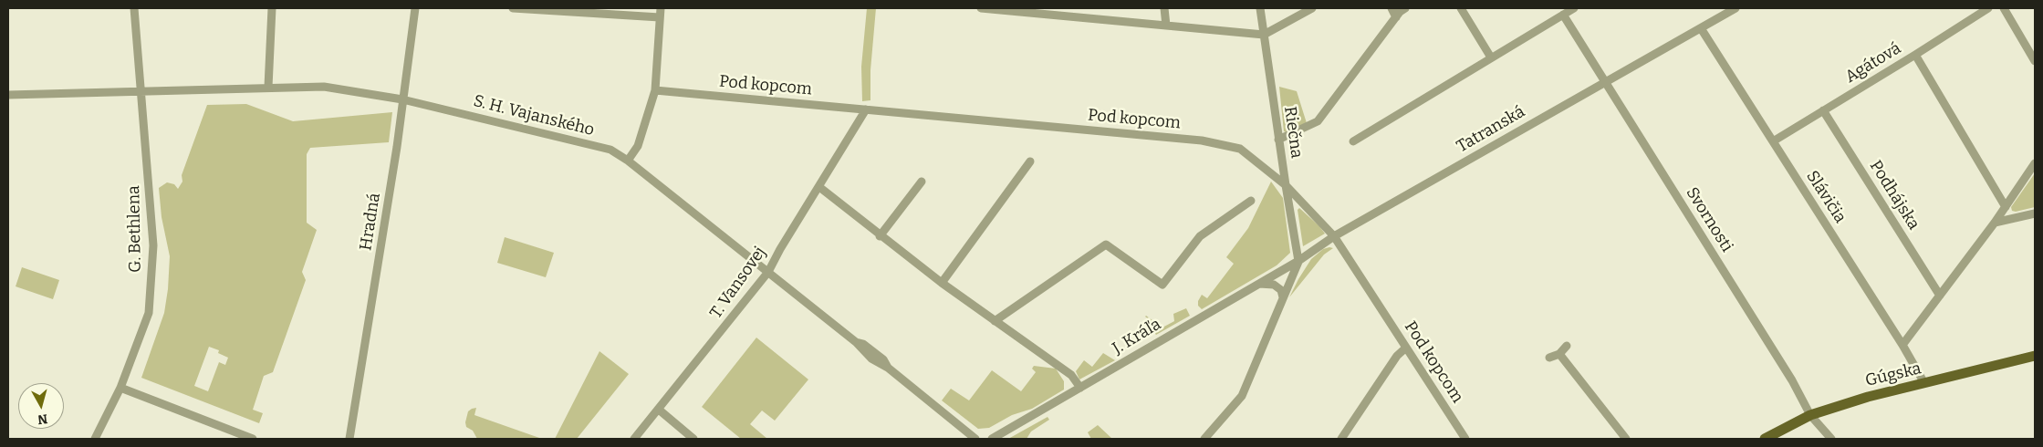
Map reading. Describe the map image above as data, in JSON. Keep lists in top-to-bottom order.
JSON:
{
  "streets": {
    "main road": ["Gúgska"],
    "street": [
      "Agátová",
      "Pod kopcom",
      "S. H. Vajanského",
      "Tatranská",
      "Riečna",
      "Podhájska",
      "Slávičia",
      "Svornosti",
      "Hradná",
      "G. Bethlena",
      "T. Vansovej",
      "J. Kráľa"
    ]
  },
  "crossings": [
    ["Agátová", "Podhájska"],
    ["Agátová", "Slávičia"],
    ["Pod kopcom", "Tatranská"],
    ["Pod kopcom", "Riečna"],
    ["Pod kopcom", "T. Vansovej"],
    ["S. H. Vajanského", "Hradná"],
    ["S. H. Vajanského", "G. Bethlena"],
    ["S. H. Vajanského", "T. Vansovej"],
    ["Tatranská", "Riečna"],
    ["Tatranská", "Slávičia"],
    ["Tatranská", "Svornosti"],
    ["Tatranská", "J. Kráľa"],
    ["Riečna", "J. Kráľa"],
    ["Slávičia", "Gúgska"],
    ["Svornosti", "Gúgska"]
  ],
  "north": "bottom"
}
